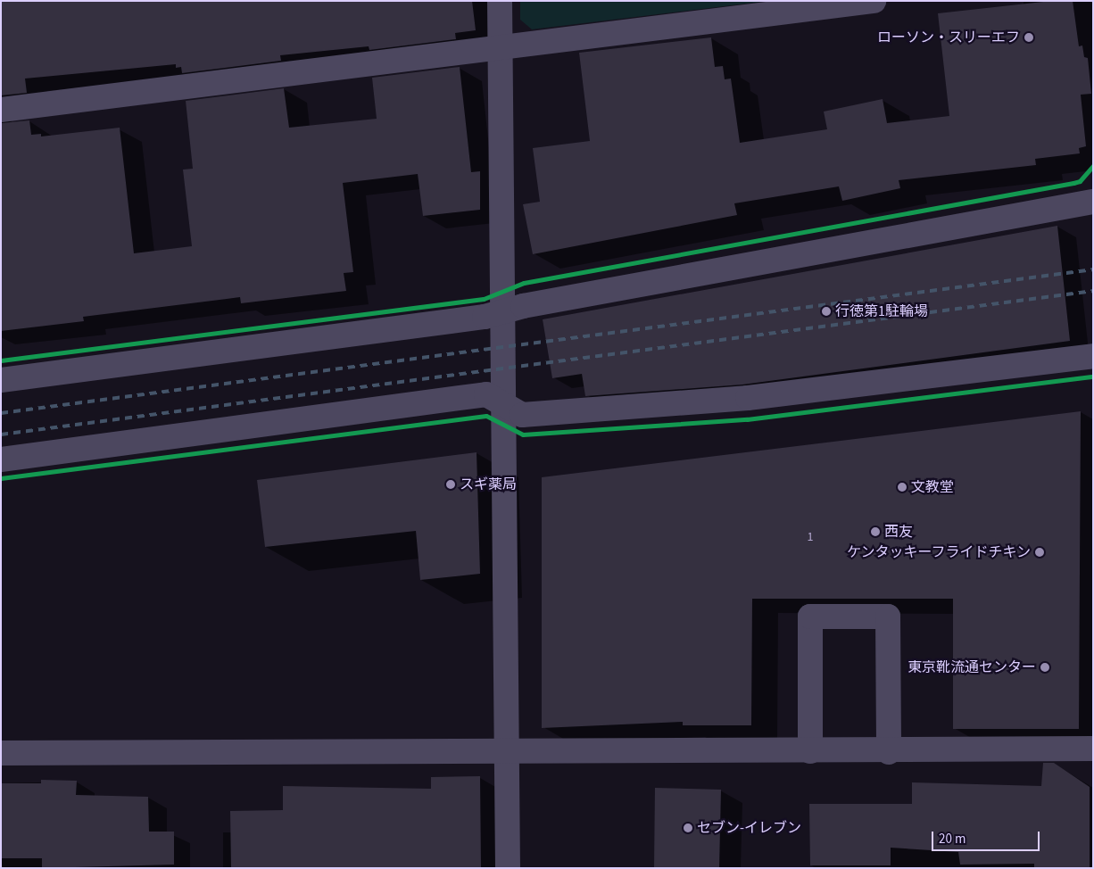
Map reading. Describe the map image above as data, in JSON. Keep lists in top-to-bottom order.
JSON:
{
  "places": [
    "ローソン・スリーエフ",
    "行徳第1駐輪場",
    "スギ薬局",
    "文教堂",
    "西友",
    "ケンタッキーフライドチキン",
    "東京靴流通センター",
    "セブン-イレブン"
  ],
  "house_numbers": ["1"],
  "scale_bar": "20 m"
}
